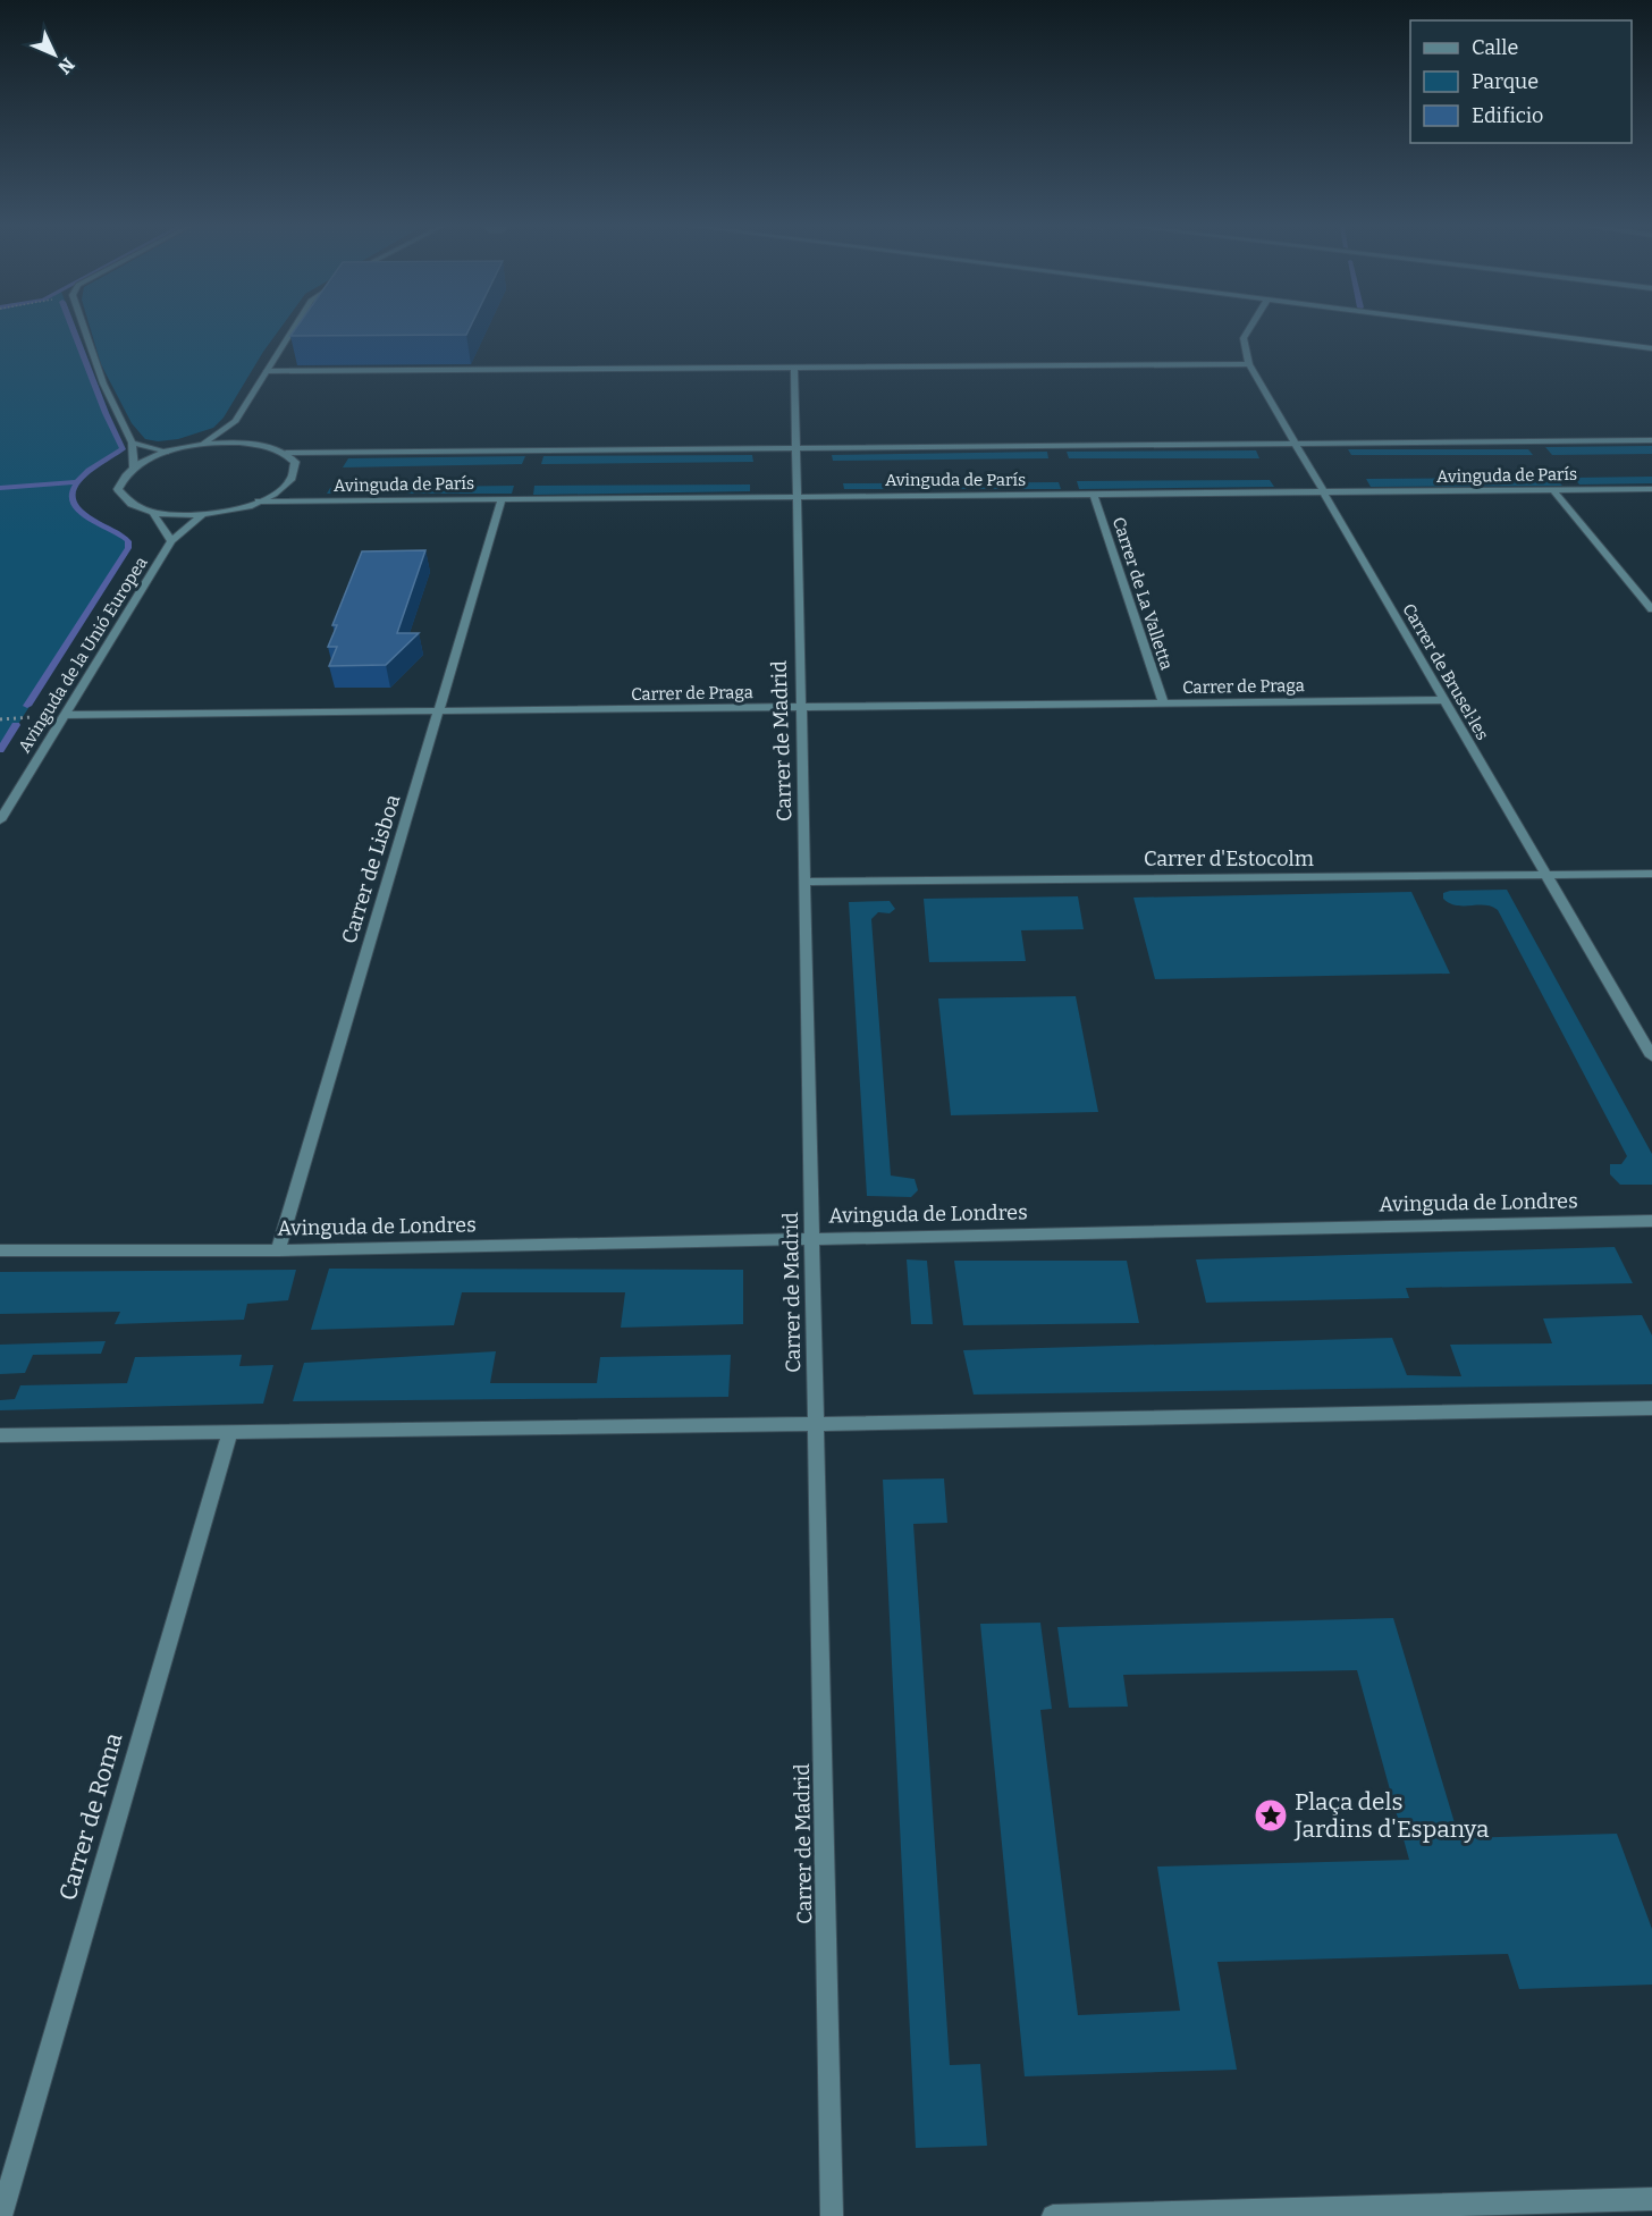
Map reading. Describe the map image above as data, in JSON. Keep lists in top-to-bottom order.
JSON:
{
  "streets": {
    "street": [
      "Avinguda de París",
      "Carrer de La Valletta",
      "Avinguda de la Unió Europea",
      "Carrer de Brusel·les",
      "Carrer de Praga",
      "Carrer de Madrid",
      "Carrer d'Estocolm",
      "Carrer de Lisboa",
      "Avinguda de Londres",
      "Carrer de Roma"
    ]
  },
  "crossings": [
    ["Avinguda de París", "Carrer de La Valletta"],
    ["Avinguda de París", "Carrer de Brusel·les"],
    ["Avinguda de París", "Carrer de Madrid"],
    ["Avinguda de París", "Carrer de Lisboa"],
    ["Carrer de La Valletta", "Carrer de Praga"],
    ["Avinguda de la Unió Europea", "Carrer de Praga"],
    ["Carrer de Brusel·les", "Carrer de Praga"],
    ["Carrer de Brusel·les", "Carrer d'Estocolm"],
    ["Carrer de Praga", "Carrer de Madrid"],
    ["Carrer de Praga", "Carrer de Lisboa"],
    ["Carrer de Madrid", "Carrer d'Estocolm"],
    ["Carrer de Madrid", "Avinguda de Londres"],
    ["Carrer de Lisboa", "Avinguda de Londres"]
  ],
  "places": {
    "place": ["Plaça dels Jardins d'Espanya"]
  },
  "legend": ["Calle", "Parque", "Edificio"],
  "north": "bottom right"
}
